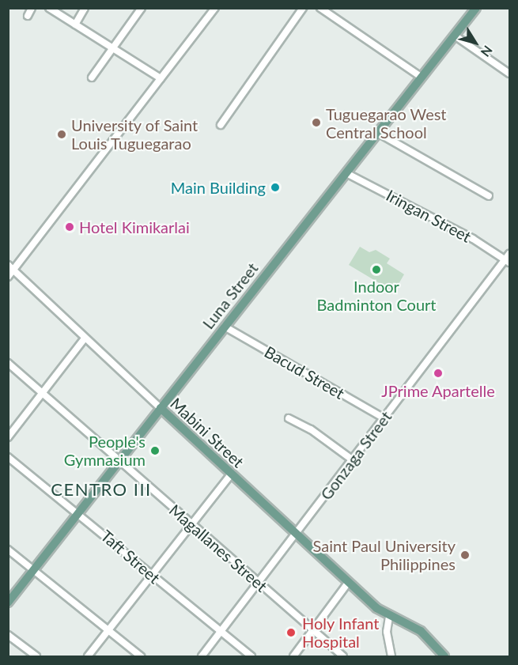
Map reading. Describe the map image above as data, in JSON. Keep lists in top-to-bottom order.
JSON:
{
  "streets": {
    "main road": ["Luna Street", "Mabini Street"],
    "street": [
      "Iringan Street",
      "Bacud Street",
      "Gonzaga Street",
      "Magallanes Street",
      "Taft Street"
    ]
  },
  "crossings": [
    ["Iringan Street", "Luna Street"],
    ["Iringan Street", "Gonzaga Street"],
    ["Luna Street", "Bacud Street"],
    ["Luna Street", "Mabini Street"],
    ["Luna Street", "Magallanes Street"],
    ["Luna Street", "Taft Street"],
    ["Bacud Street", "Gonzaga Street"],
    ["Mabini Street", "Gonzaga Street"],
    ["Gonzaga Street", "Magallanes Street"],
    ["Gonzaga Street", "Taft Street"]
  ],
  "districts": ["CENTRO III"],
  "places": [
    "Tuguegarao West Central School",
    "University of Saint Louis Tuguegarao",
    "Main Building",
    "Hotel Kimikarlai",
    "Indoor Badminton Court",
    "JPrime Apartelle",
    "People's Gymnasium",
    "Saint Paul University Philippines",
    "Holy Infant Hospital"
  ],
  "north": "bottom right"
}
